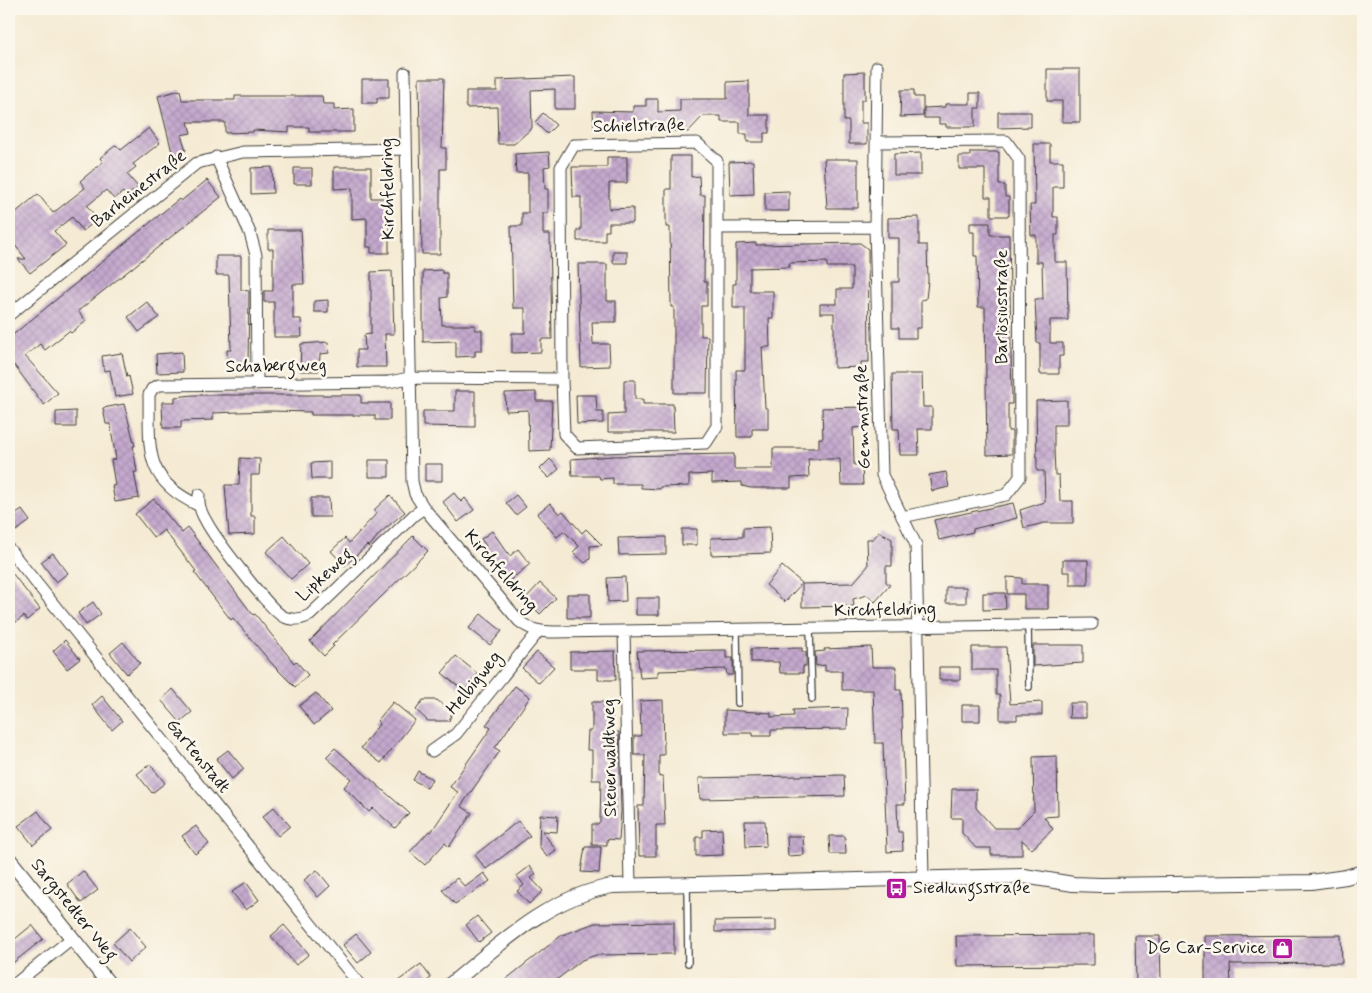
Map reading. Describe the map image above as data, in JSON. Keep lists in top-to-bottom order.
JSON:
{
  "streets": {
    "street": [
      "Schielstraße",
      "Barheinestraße",
      "Kirchfeldring",
      "Barlösiusstraße",
      "Schabergweg",
      "Gemmstraße",
      "Lipkeweg",
      "Helbigweg",
      "Gartenstadt",
      "Steuerwaldtweg",
      "Sargstedter Weg"
    ]
  },
  "crossings": [
    ["Barheinestraße", "Kirchfeldring"],
    ["Kirchfeldring", "Schabergweg"],
    ["Kirchfeldring", "Gemmstraße"],
    ["Kirchfeldring", "Lipkeweg"],
    ["Kirchfeldring", "Helbigweg"],
    ["Kirchfeldring", "Steuerwaldtweg"],
    ["Barlösiusstraße", "Gemmstraße"],
    ["Schabergweg", "Lipkeweg"]
  ],
  "places": {
    "bus stop": ["Siedlungsstraße"],
    "shop": ["DG Car-Service"]
  }
}
